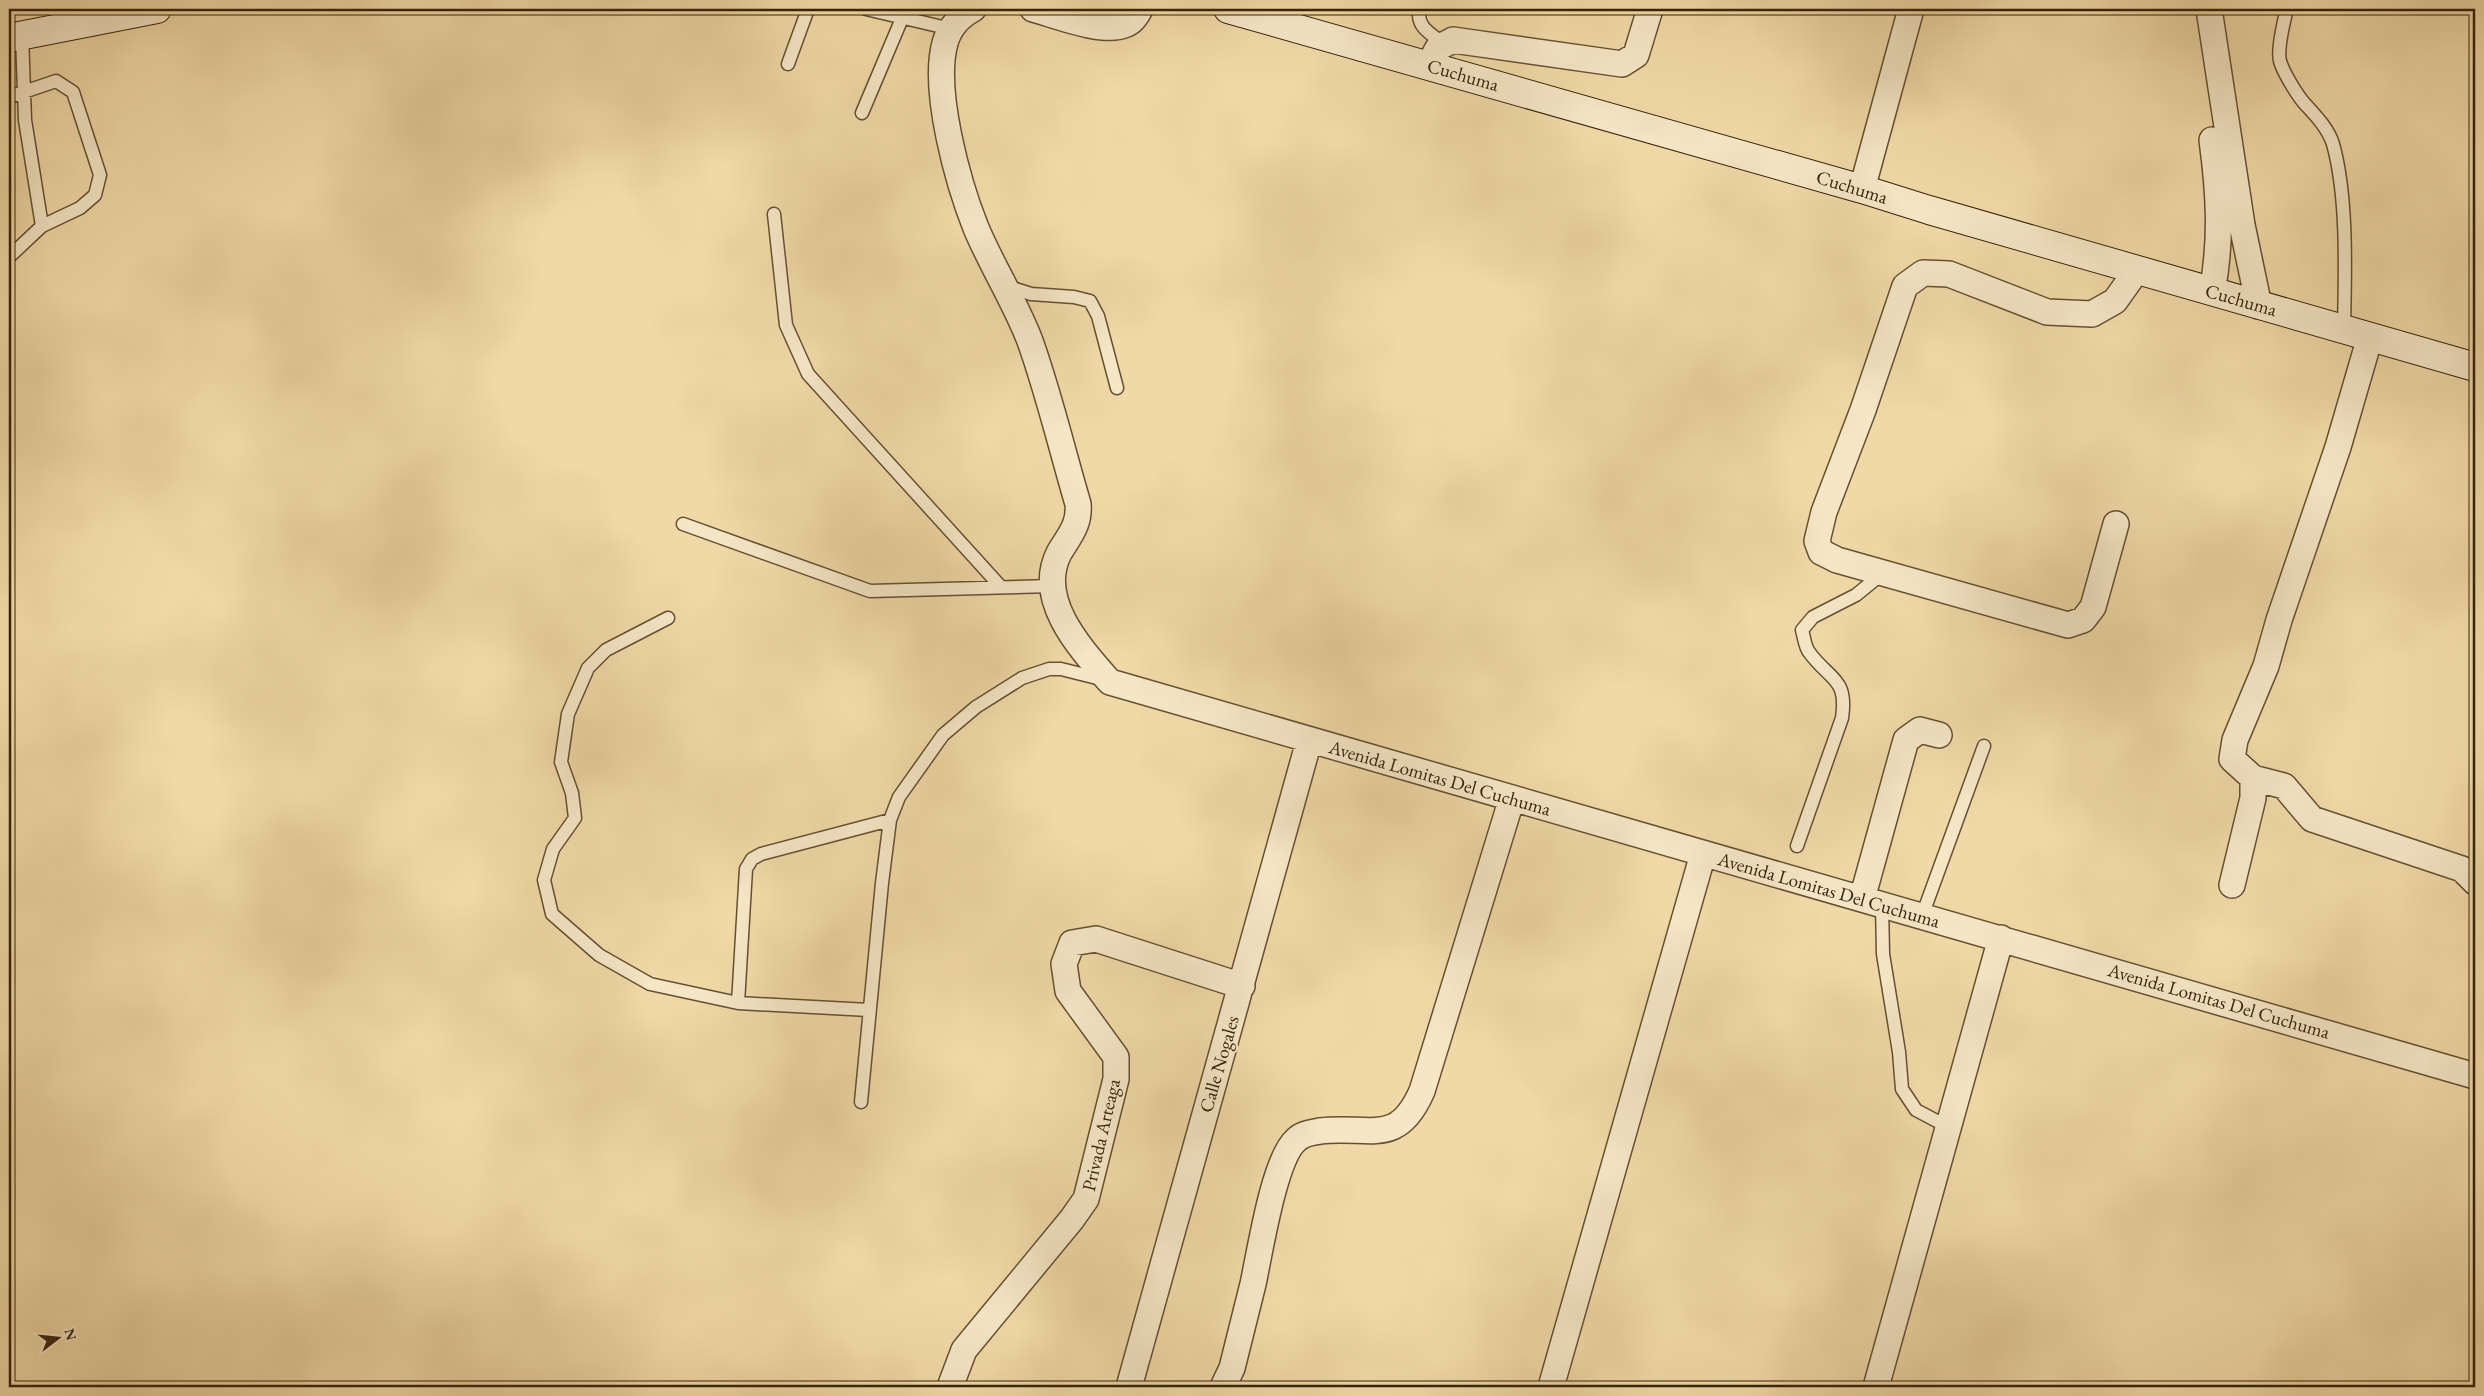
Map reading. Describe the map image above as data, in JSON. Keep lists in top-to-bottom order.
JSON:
{
  "streets": {
    "street": [
      "Cuchuma",
      "Avenida Lomitas Del Cuchuma",
      "Calle Nogales",
      "Privada Arteaga"
    ]
  },
  "crossings": [
    ["Avenida Lomitas Del Cuchuma", "Calle Nogales"],
    ["Calle Nogales", "Privada Arteaga"]
  ],
  "north": "right"
}
